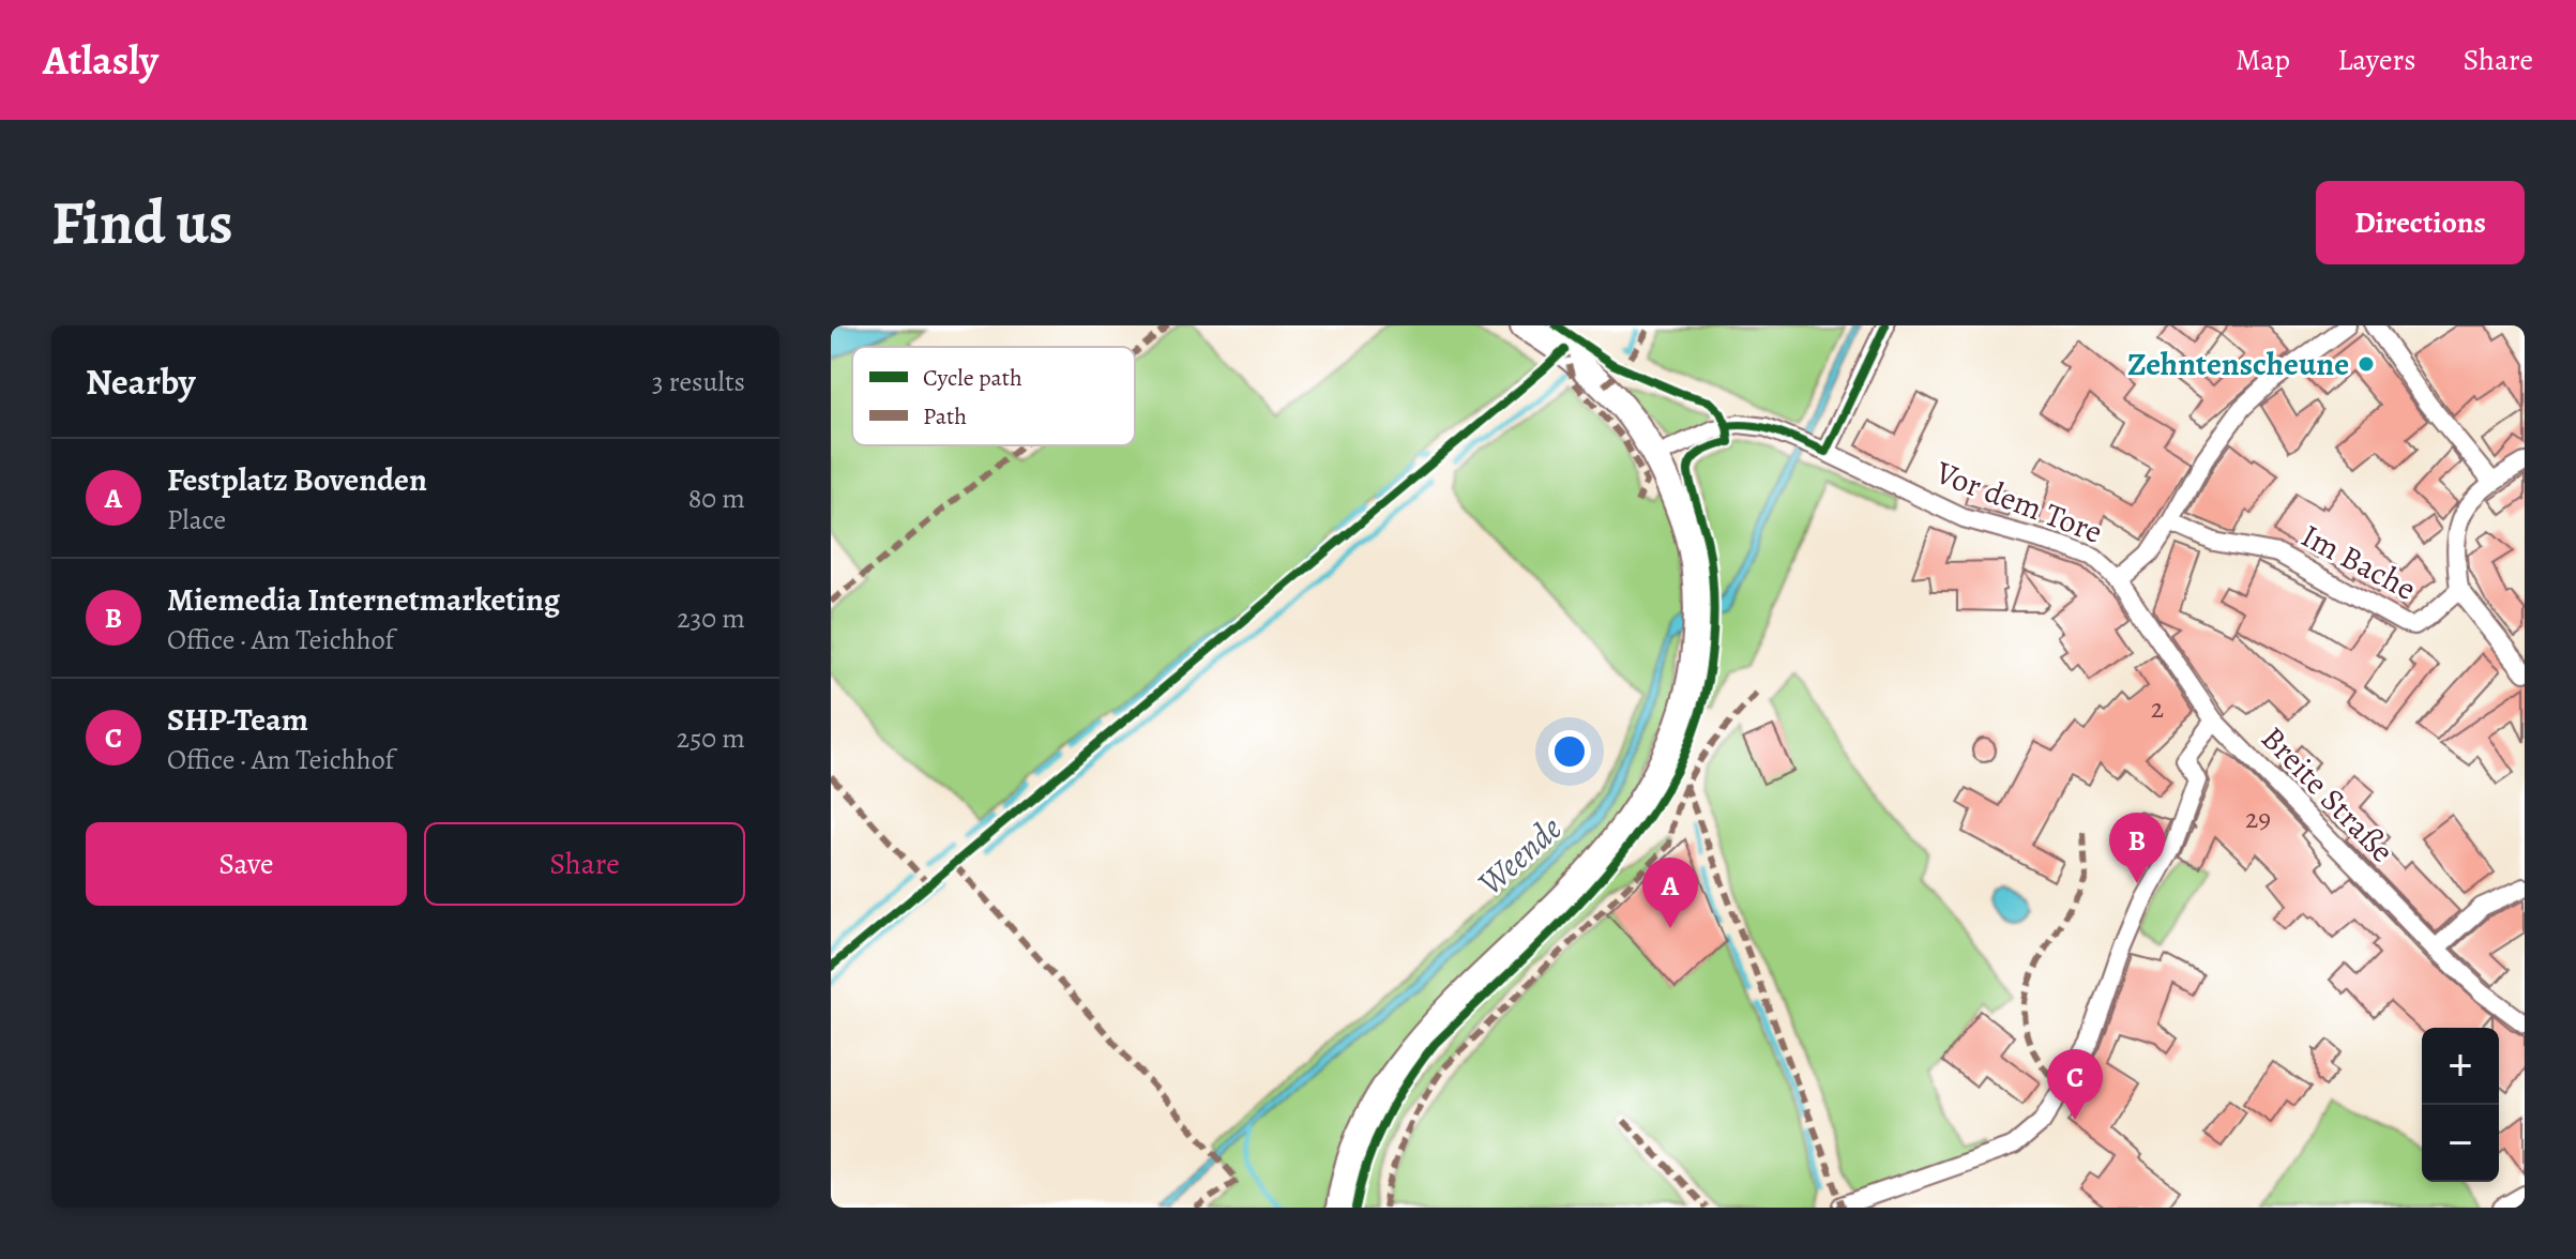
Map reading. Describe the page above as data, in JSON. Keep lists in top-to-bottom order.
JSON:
{
  "streets": {
    "street": ["Vor dem Tore", "Im Bache", "Breite Straße"]
  },
  "crossings": [
    ["Vor dem Tore", "Breite Straße"]
  ],
  "water": ["Weende"],
  "places": ["Zehntenscheune"],
  "house_numbers": ["2", "29"],
  "legend": ["Cycle path", "Path"],
  "page": {
    "header": "Atlasly",
    "nav": ["Map", "Layers", "Share"],
    "buttons": [
      "Directions",
      ["Save", "Share"]
    ],
    "title": "Find us",
    "heading": ["Nearby", "3 results"],
    "list": [
      {
        "mark": "A",
        "name": "Festplatz Bovenden",
        "note": "Place",
        "value": "80 m"
      },
      {
        "mark": "B",
        "name": "Miemedia Internetmarketing",
        "note": "Office · Am Teichhof",
        "value": "230 m"
      },
      {
        "mark": "C",
        "name": "SHP-Team",
        "note": "Office · Am Teichhof",
        "value": "250 m"
      }
    ],
    "pins": ["B", "A", "C"],
    "map_buttons": ["+", "−"]
  }
}
